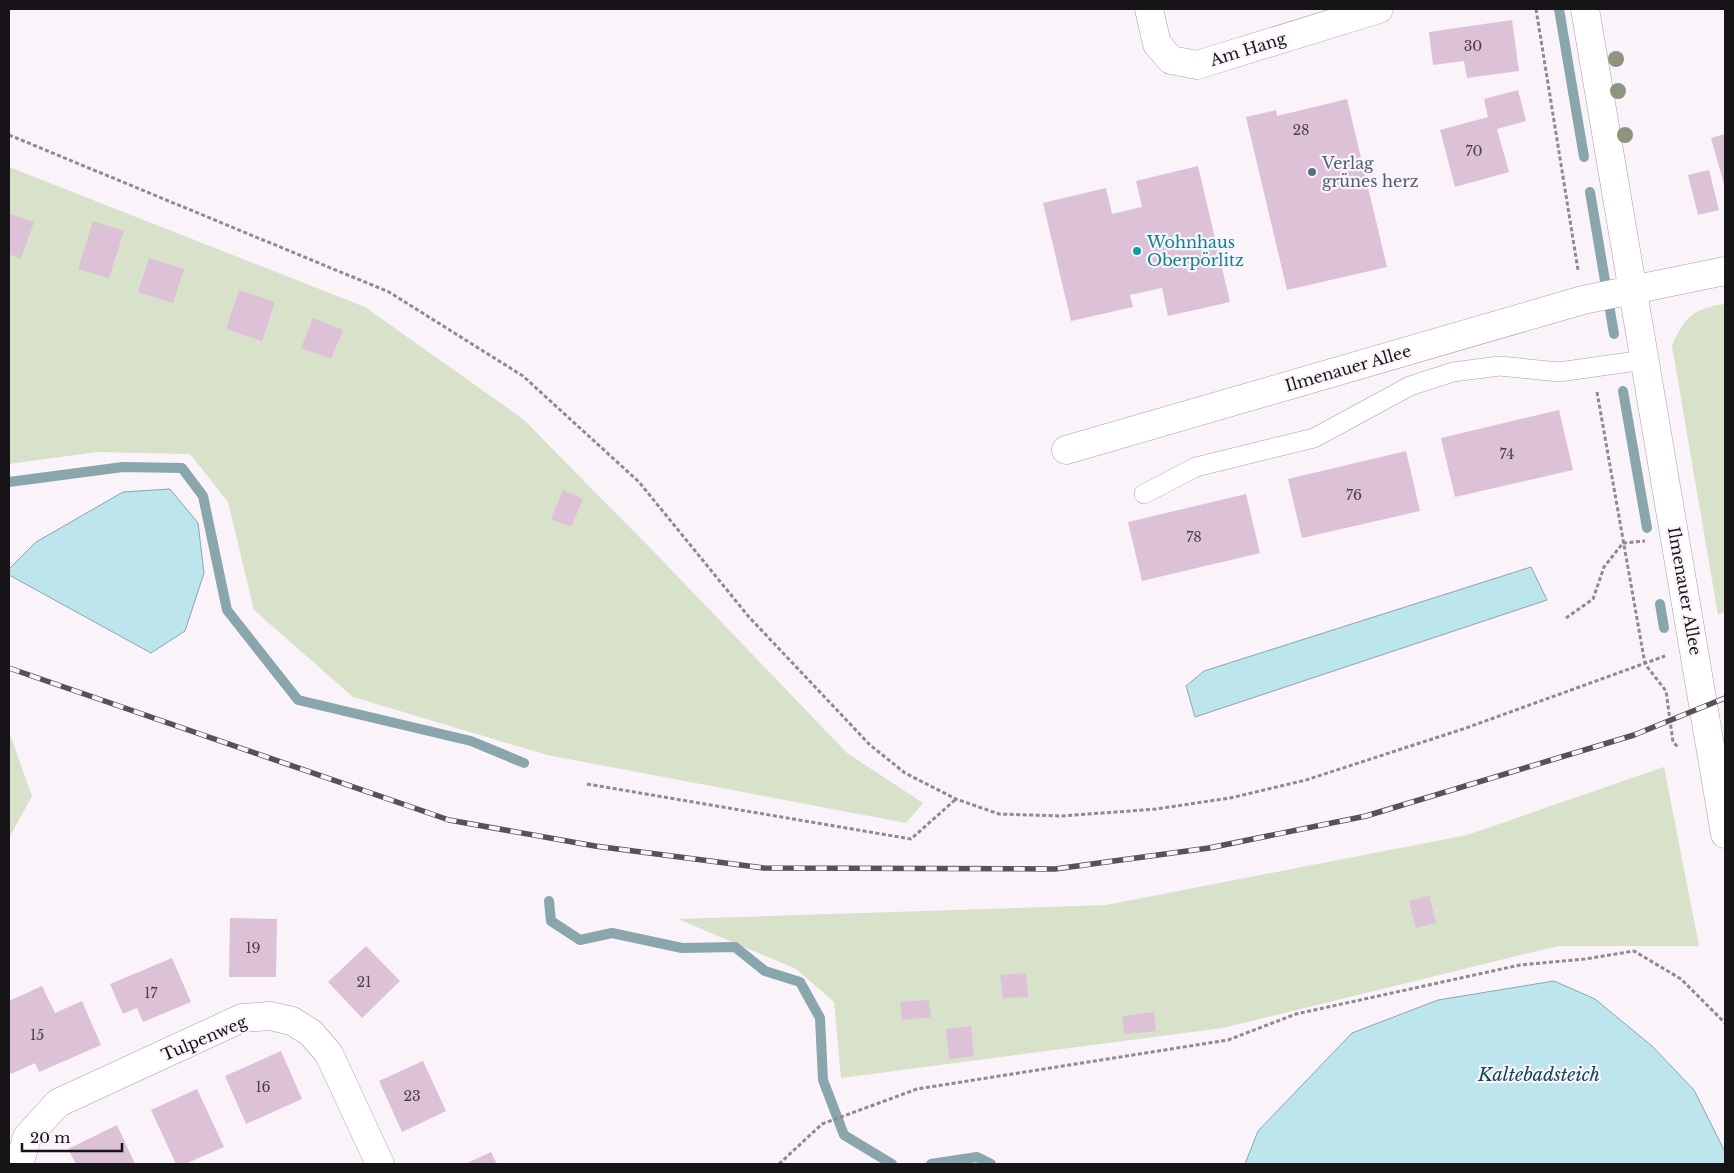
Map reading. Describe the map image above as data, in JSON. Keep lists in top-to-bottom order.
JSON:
{
  "streets": {
    "street": ["Am Hang", "Ilmenauer Allee", "Tulpenweg"]
  },
  "water": ["Kaltebadsteich"],
  "places": ["Verlag grünes herz", "Wohnhaus Oberpörlitz"],
  "house_numbers": [
    "30",
    "28",
    "70",
    "74",
    "76",
    "78",
    "19",
    "21",
    "17",
    "15",
    "16",
    "23"
  ],
  "scale_bar": "20 m"
}
